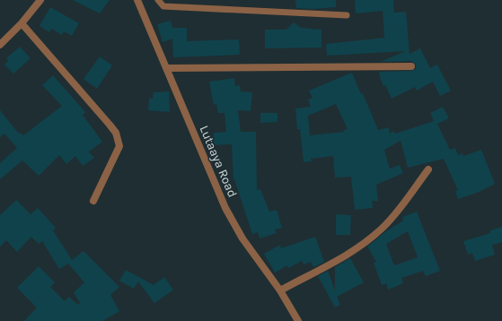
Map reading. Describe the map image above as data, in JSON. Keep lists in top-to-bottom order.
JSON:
{
  "streets": {
    "street": ["Lutaaya Road"]
  }
}
